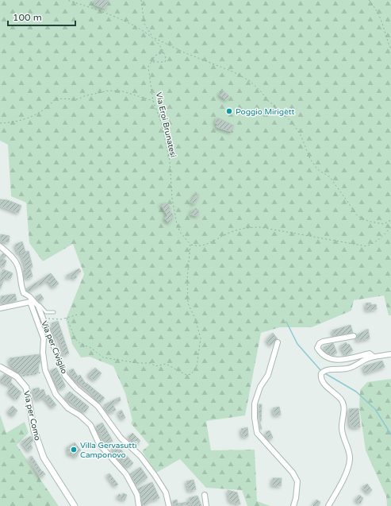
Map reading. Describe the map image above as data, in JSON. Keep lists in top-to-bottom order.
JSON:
{
  "streets": {
    "street": ["Via per Civiglio", "Via per Como"],
    "path": ["Via Eroi Brunatesi"]
  },
  "places": ["Poggio Mirigètt", "Villa Gervasutti Camponovo"],
  "scale_bar": "100 m"
}
